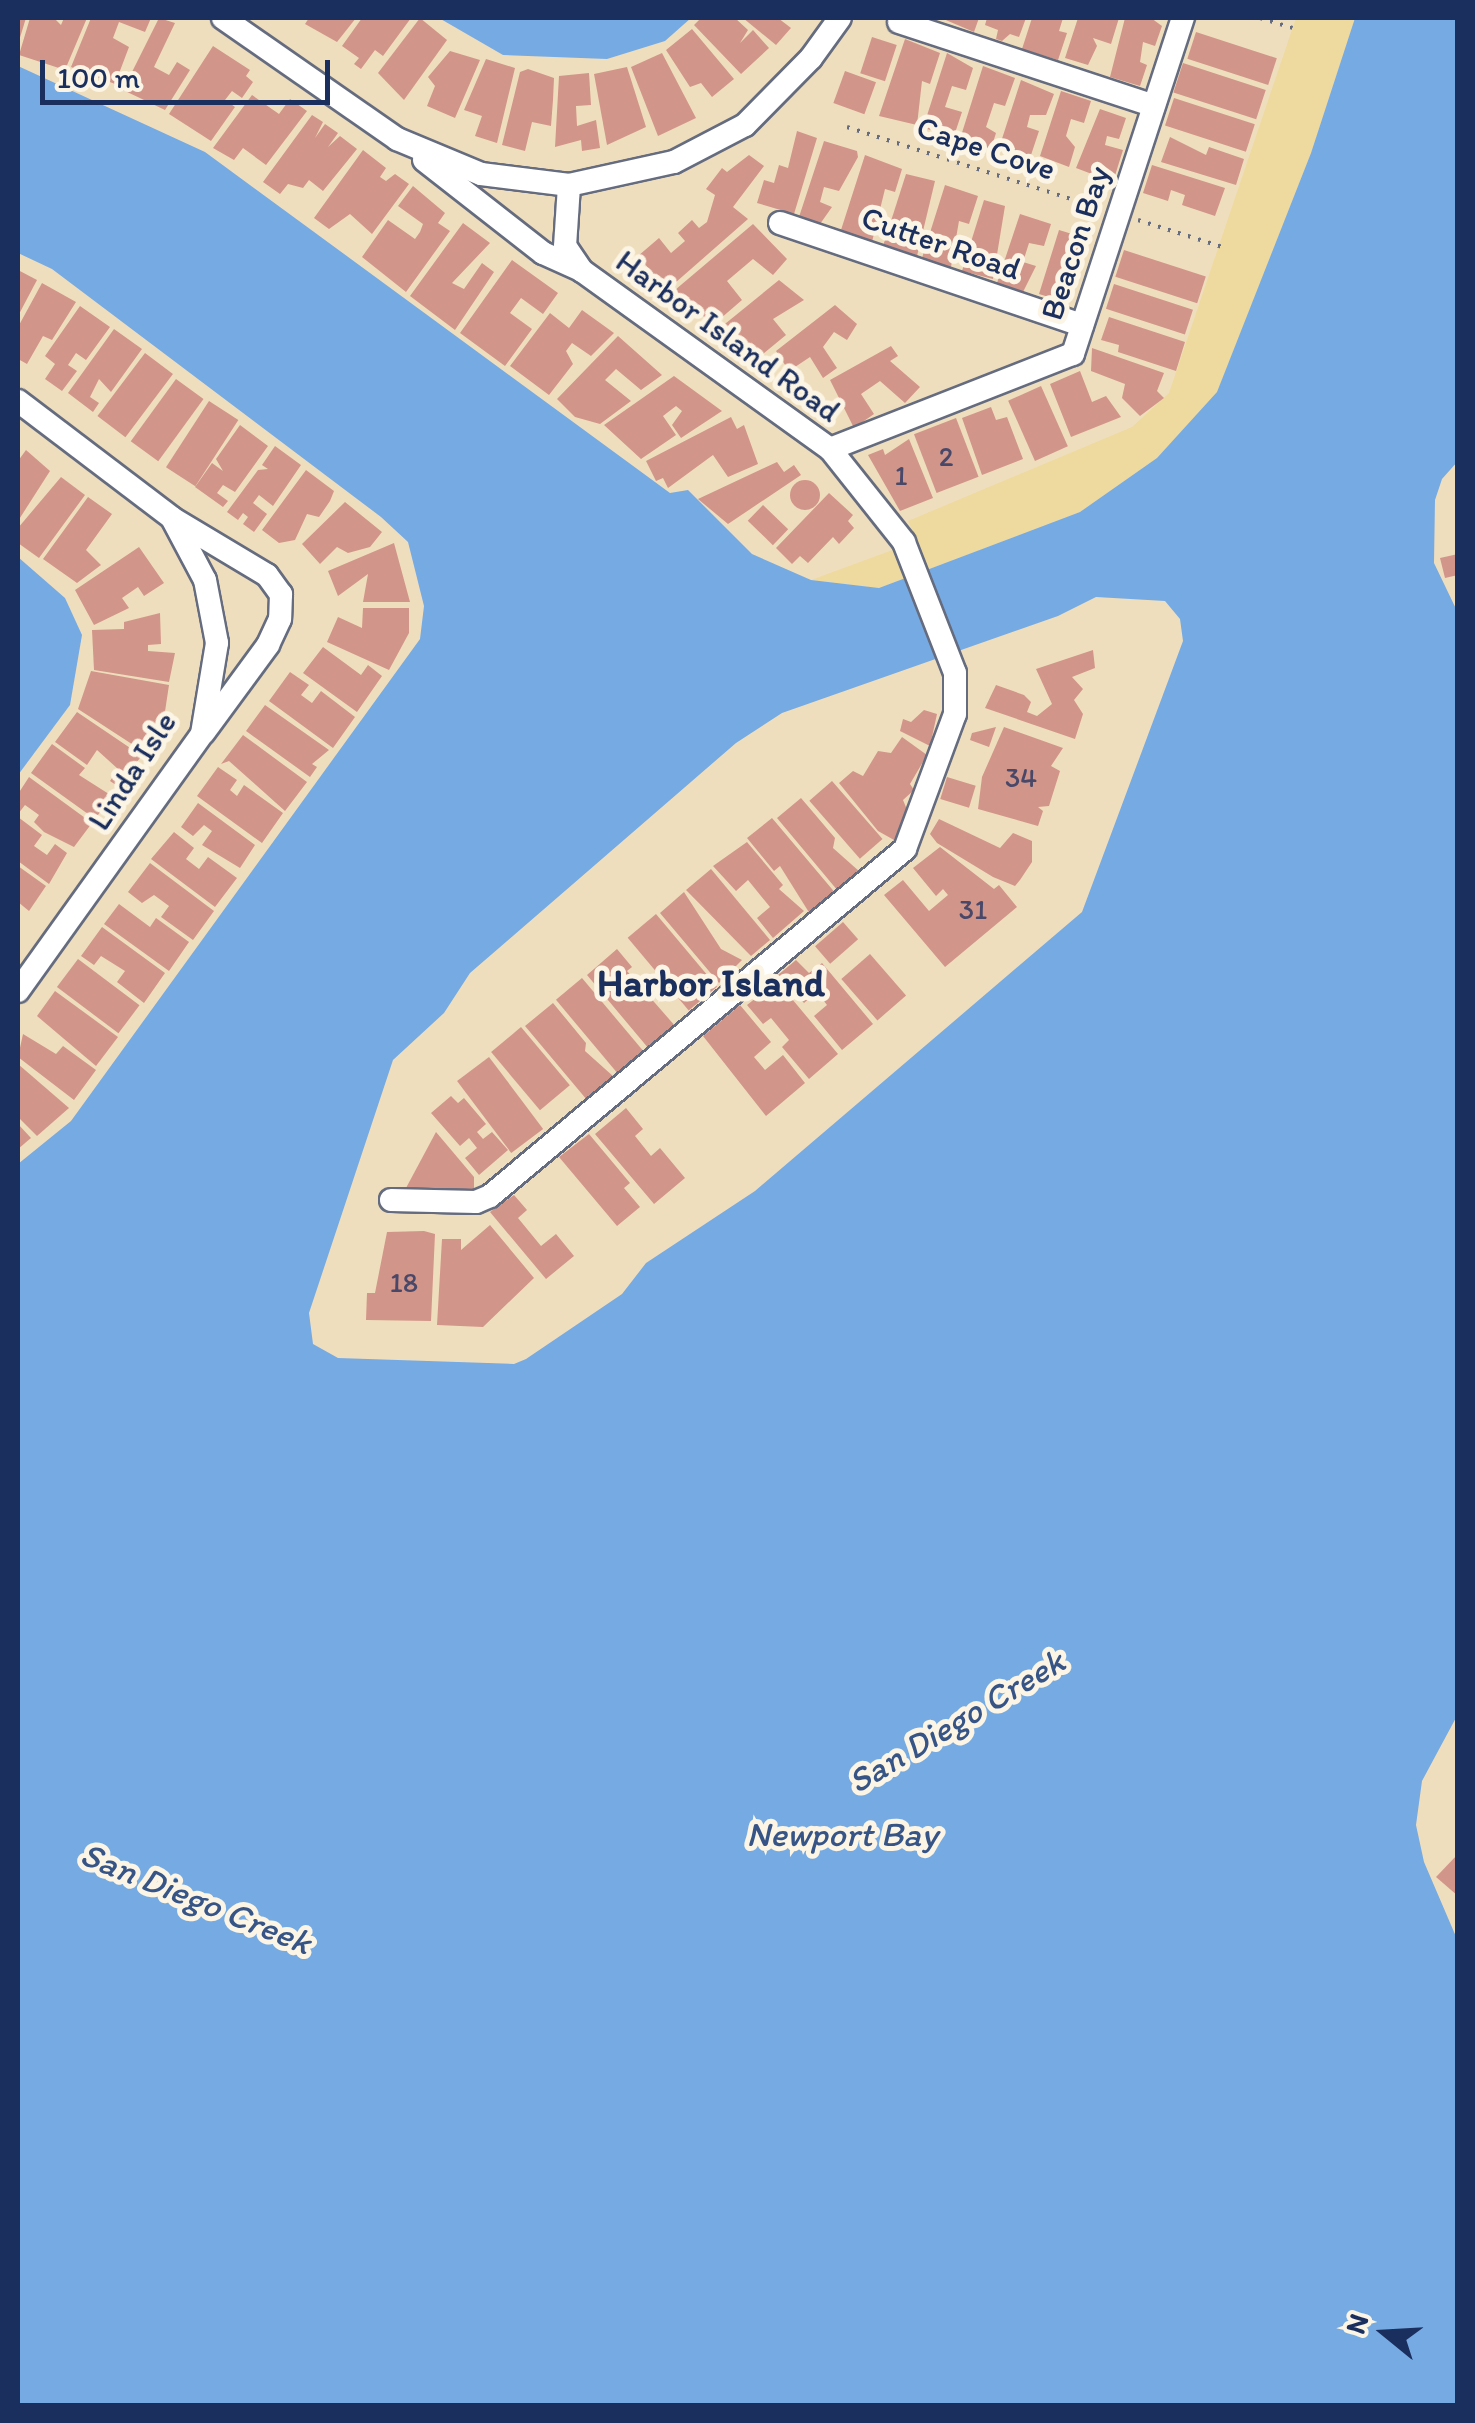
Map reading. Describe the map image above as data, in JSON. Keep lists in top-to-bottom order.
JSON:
{
  "streets": {
    "street": [
      "Cutter Road",
      "Beacon Bay",
      "Harbor Island Road",
      "Linda Isle"
    ],
    "path": ["Cape Cove"]
  },
  "crossings": [
    ["Cape Cove", "Beacon Bay"],
    ["Cutter Road", "Beacon Bay"],
    ["Beacon Bay", "Harbor Island Road"]
  ],
  "districts": ["Harbor Island"],
  "water": ["San Diego Creek", "Newport Bay"],
  "house_numbers": [
    "2",
    "1",
    "34",
    "31",
    "18"
  ],
  "scale_bar": "100 m",
  "north": "left"
}
